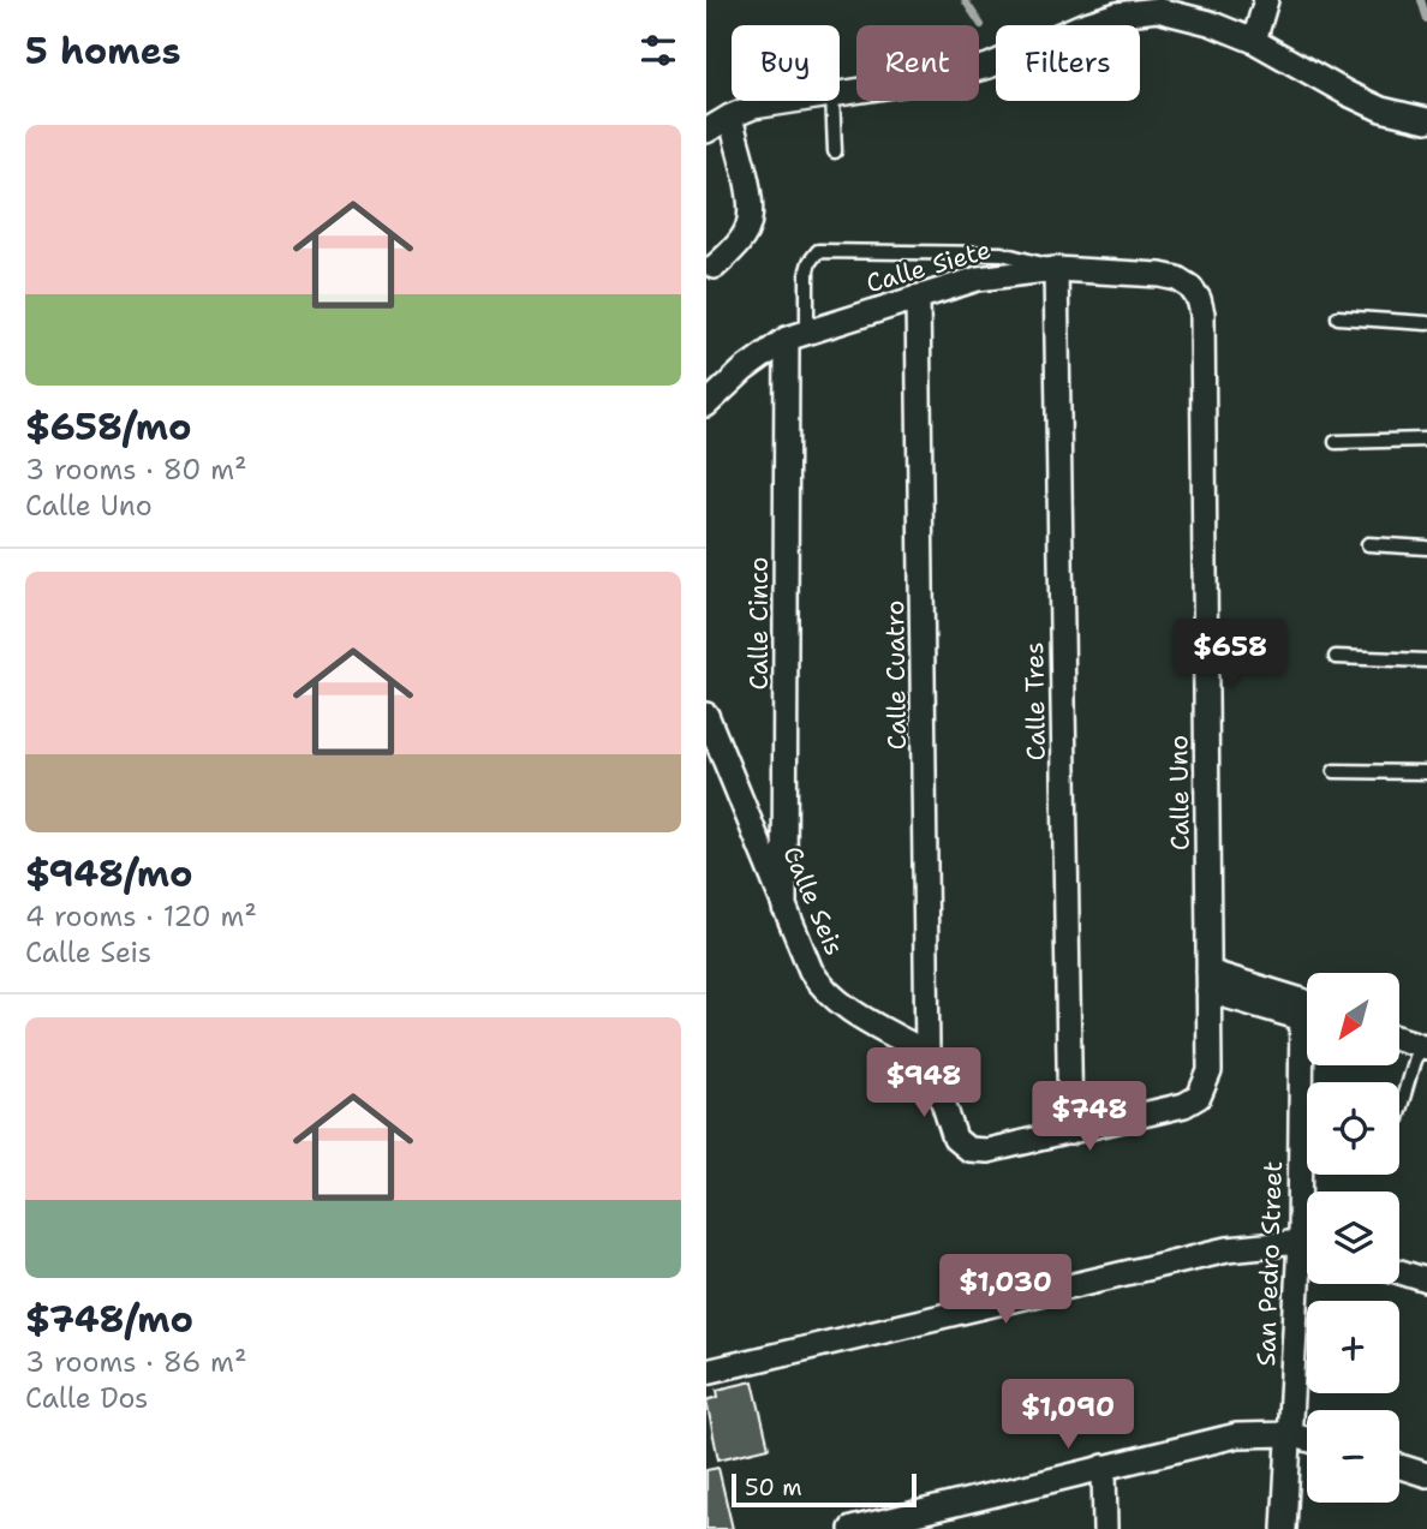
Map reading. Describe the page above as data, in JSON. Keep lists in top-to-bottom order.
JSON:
{
  "streets": {
    "street": [
      "Calle Siete",
      "Calle Cinco",
      "Calle Cuatro",
      "Calle Tres",
      "Calle Uno",
      "Calle Seis",
      "San Pedro Street"
    ]
  },
  "crossings": [
    ["Calle Siete", "Calle Cinco"],
    ["Calle Siete", "Calle Cuatro"],
    ["Calle Siete", "Calle Tres"],
    ["Calle Siete", "Calle Uno"],
    ["Calle Cinco", "Calle Seis"],
    ["Calle Cuatro", "Calle Seis"],
    ["Calle Tres", "Calle Uno"]
  ],
  "scale_bar": "50 m",
  "north": "bottom left",
  "page": {
    "heading": "5 homes",
    "chip": ["Buy", "Rent", "Filters"],
    "list": [
      {
        "name": "$658/mo",
        "note": "3 rooms · 80 m² · Calle Uno"
      },
      {
        "name": "$948/mo",
        "note": "4 rooms · 120 m² · Calle Seis"
      },
      {
        "name": "$748/mo",
        "note": "3 rooms · 86 m² · Calle Dos"
      }
    ],
    "price": [
      "$658",
      "$948",
      "$748",
      "$1,030",
      "$1,090"
    ],
    "map_buttons": ["+", "−"],
    "scale": "50 m"
  }
}
